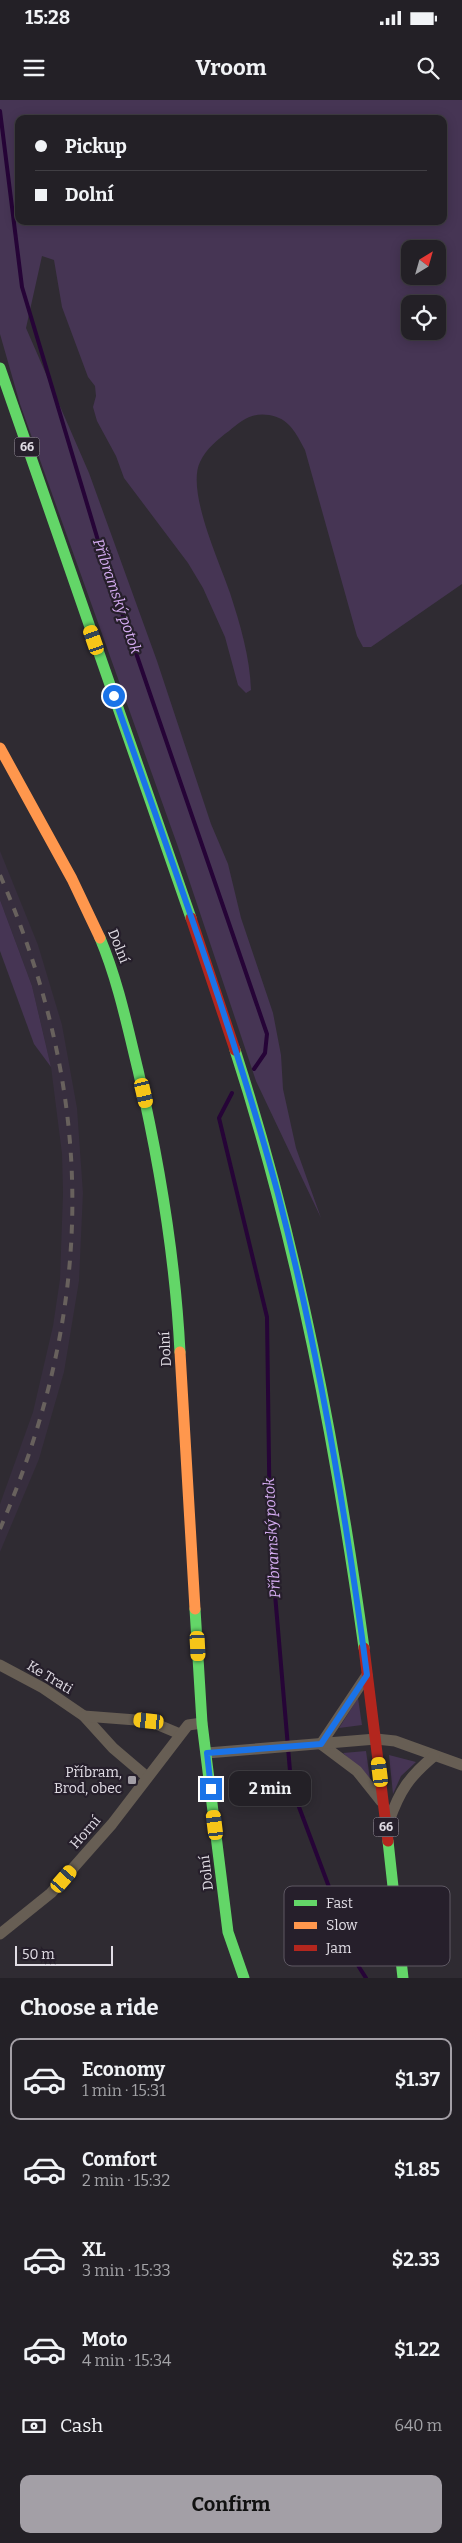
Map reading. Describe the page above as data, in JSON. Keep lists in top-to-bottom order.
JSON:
{
  "streets": {
    "main road": ["66", "Dolní"],
    "street": ["Ke Trati", "Horní"]
  },
  "crossings": [
    ["Dolní", "Horní"],
    ["Ke Trati", "Horní"]
  ],
  "water": ["Příbramský potok"],
  "places": {
    "transit": ["Příbram, Brod, obec"]
  },
  "legend": ["Fast", "Slow", "Jam"],
  "scale_bar": "50 m",
  "north": "top right",
  "page": {
    "status": "15:28",
    "header": "Vroom",
    "banner": ["Pickup", "Dolní"],
    "bubble": "2 min",
    "scale": "50 m",
    "heading": "Choose a ride",
    "list": [
      {
        "name": "Economy",
        "note": "1 min · 15:31",
        "value": "$1.37"
      },
      {
        "name": "Comfort",
        "note": "2 min · 15:32",
        "value": "$1.85"
      },
      {
        "name": "XL",
        "note": "3 min · 15:33",
        "value": "$2.33"
      },
      {
        "name": "Moto",
        "note": "4 min · 15:34",
        "value": "$1.22"
      }
    ],
    "pay": ["Cash", "640 m"],
    "buttons": "Confirm"
  }
}
